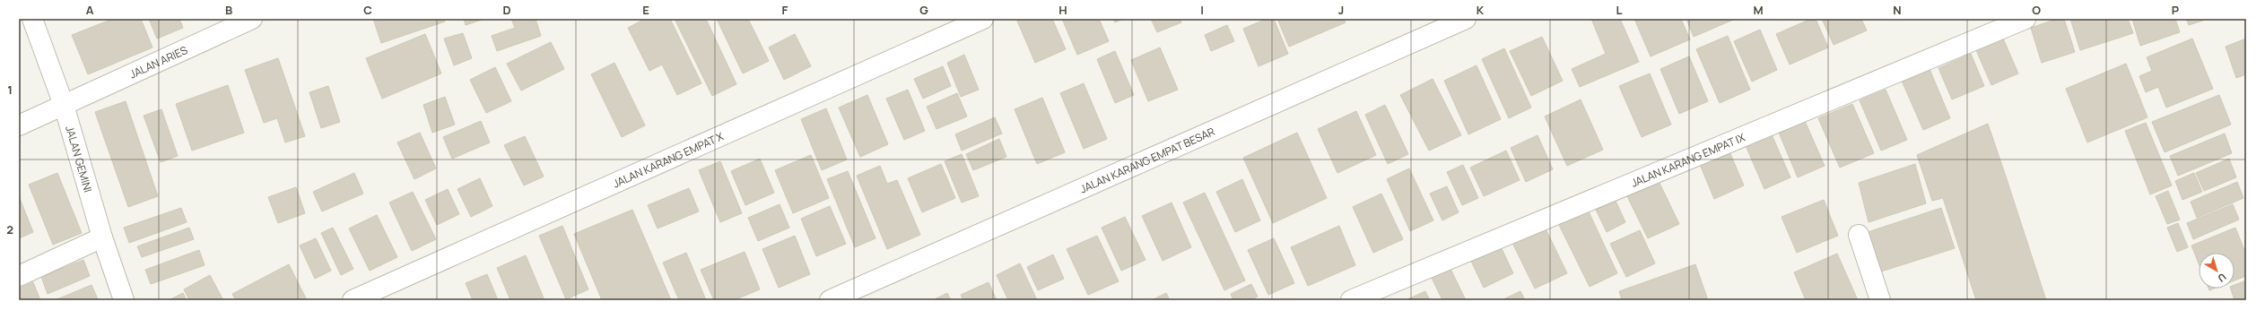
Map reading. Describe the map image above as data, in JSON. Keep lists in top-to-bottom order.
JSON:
{
  "streets": {
    "street": [
      "JALAN ARIES",
      "JALAN GEMINI",
      "JALAN KARANG EMPAT X",
      "JALAN KARANG EMPAT BESAR",
      "JALAN KARANG EMPAT IX"
    ]
  },
  "crossings": [
    ["JALAN ARIES", "JALAN GEMINI"]
  ],
  "north": "bottom right",
  "grid": {
    "columns": [
      "A",
      "B",
      "C",
      "D",
      "E",
      "F",
      "G",
      "H",
      "I",
      "J",
      "K",
      "L",
      "M",
      "N",
      "O",
      "P"
    ],
    "rows": ["1", "2"]
  }
}
